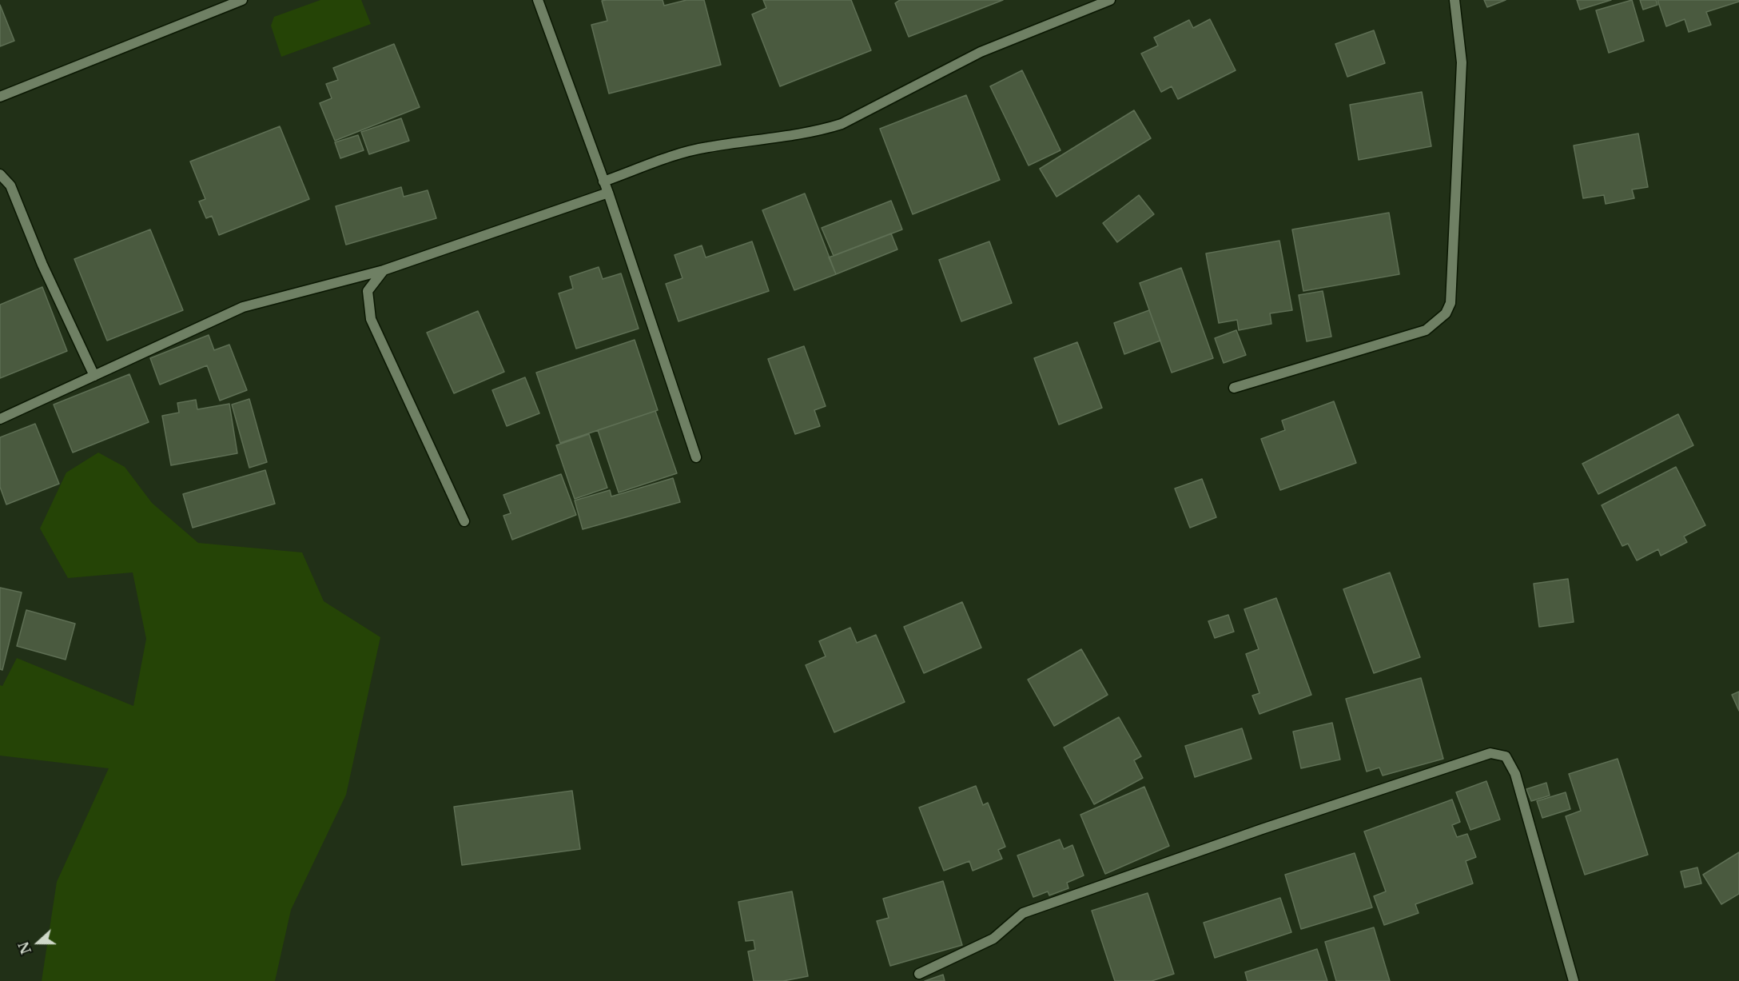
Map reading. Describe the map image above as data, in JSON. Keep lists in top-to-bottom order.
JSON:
{
  "north": "left"
}
